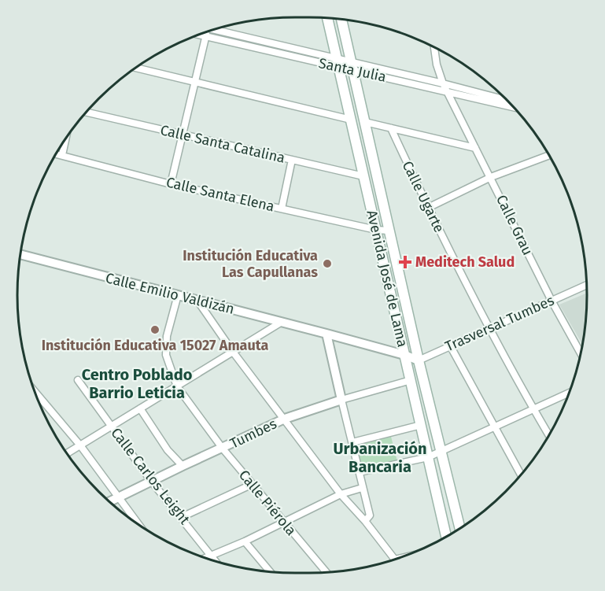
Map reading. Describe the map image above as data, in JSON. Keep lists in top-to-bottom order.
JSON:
{
  "streets": {
    "main road": ["Avenida José de Lama"],
    "street": [
      "Santa Julia",
      "Calle Santa Catalina",
      "Calle Santa Elena",
      "Calle Ugarte",
      "Calle Grau",
      "Calle Emilio Valdizán",
      "Trasversal Tumbes",
      "Tumbes",
      "Calle Carlos Leight",
      "Calle Piérola"
    ]
  },
  "crossings": [
    ["Santa Julia", "Calle Grau"],
    ["Santa Julia", "Avenida José de Lama"],
    ["Calle Santa Catalina", "Avenida José de Lama"],
    ["Calle Santa Elena", "Avenida José de Lama"],
    ["Calle Ugarte", "Trasversal Tumbes"],
    ["Calle Grau", "Trasversal Tumbes"],
    ["Avenida José de Lama", "Calle Emilio Valdizán"],
    ["Avenida José de Lama", "Trasversal Tumbes"],
    ["Avenida José de Lama", "Tumbes"],
    ["Calle Emilio Valdizán", "Calle Piérola"],
    ["Tumbes", "Calle Carlos Leight"],
    ["Tumbes", "Calle Piérola"]
  ],
  "districts": ["Centro Poblado Barrio Leticia", "Urbanización Bancaria"],
  "places": {
    "health": ["Meditech Salud"],
    "other": ["Institución Educativa Las Capullanas", "Institución Educativa 15027 Amauta"]
  }
}
